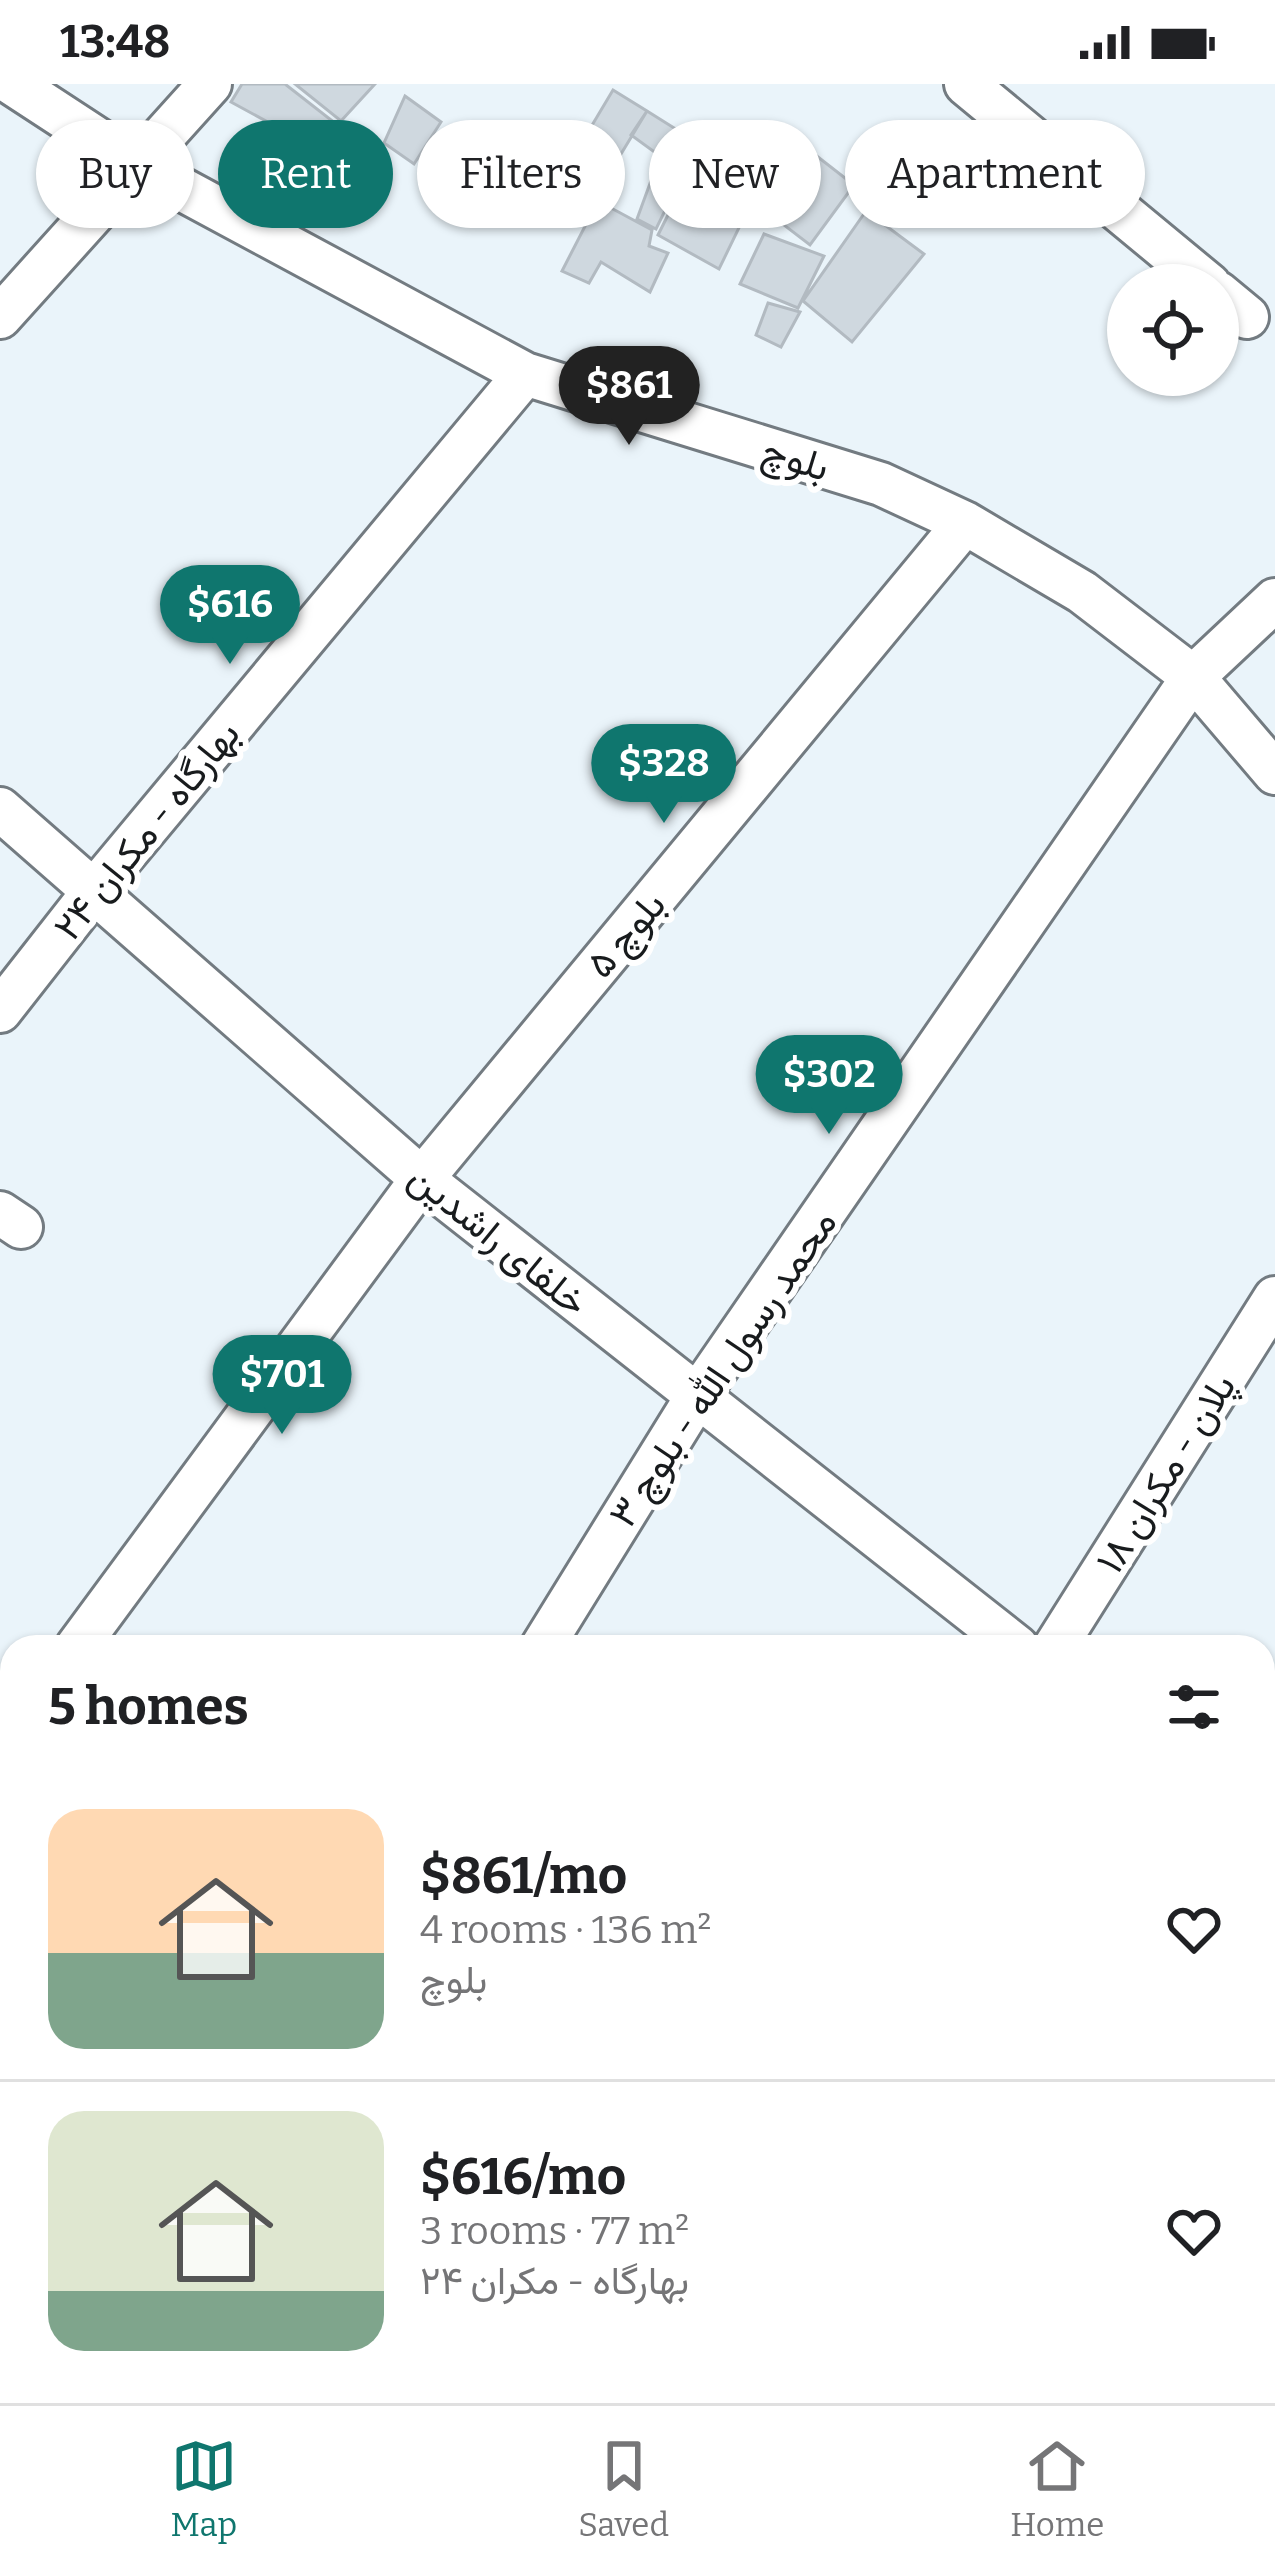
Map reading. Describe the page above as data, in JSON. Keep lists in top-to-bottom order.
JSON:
{
  "streets": {
    "street": [
      "بلوچ",
      "بهارگاه - مکران ۲۴",
      "بلوچ ۵",
      "خلفای راشدین",
      "محمد رسول الله - بلوچ ۳",
      "پلان - مکران ۱۸"
    ]
  },
  "crossings": [
    ["بلوچ", "بهارگاه - مکران ۲۴"],
    ["بلوچ", "بلوچ ۵"],
    ["بلوچ", "محمد رسول الله - بلوچ ۳"],
    ["بهارگاه - مکران ۲۴", "خلفای راشدین"],
    ["بلوچ ۵", "خلفای راشدین"],
    ["خلفای راشدین", "محمد رسول الله - بلوچ ۳"]
  ],
  "page": {
    "status": "13:48",
    "chip": [
      "Buy",
      "Rent",
      "Filters",
      "New",
      "Apartment"
    ],
    "price": [
      "$861",
      "$616",
      "$328",
      "$302",
      "$701"
    ],
    "heading": "5 homes",
    "list": [
      {
        "name": "$861/mo",
        "note": "4 rooms · 136 m² · بلوچ"
      },
      {
        "name": "$616/mo",
        "note": "3 rooms · 77 m² · بهارگاه - مکران ۲۴"
      }
    ],
    "tabs": ["Map", "Saved", "Home"]
  }
}
